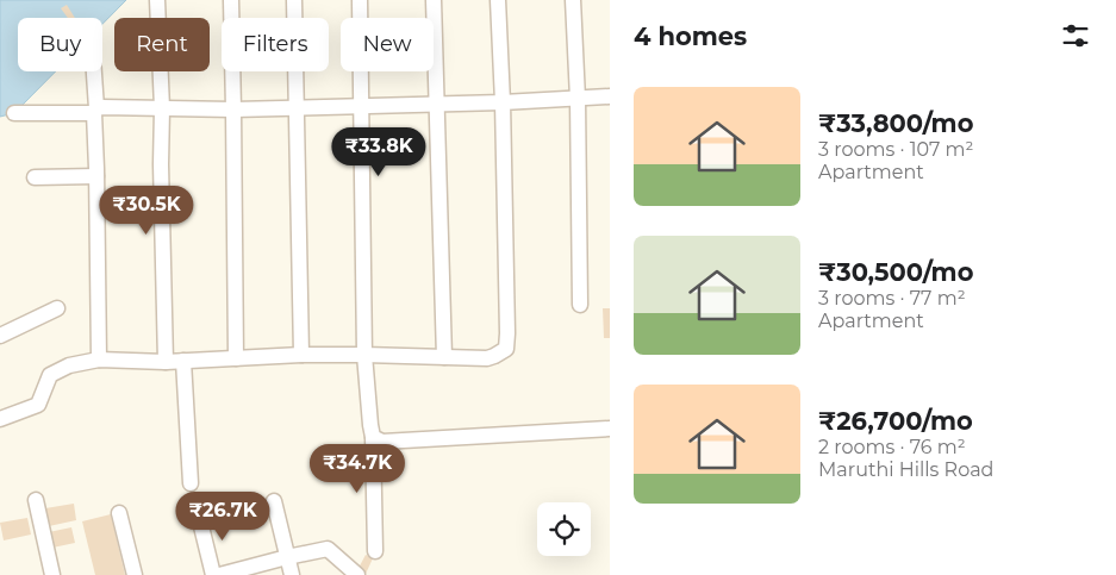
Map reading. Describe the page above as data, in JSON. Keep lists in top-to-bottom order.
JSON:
{
  "page": {
    "heading": "4 homes",
    "chip": [
      "Buy",
      "Rent",
      "Filters",
      "New"
    ],
    "list": [
      {
        "name": "₹33,800/mo",
        "note": "3 rooms · 107 m² · Apartment"
      },
      {
        "name": "₹30,500/mo",
        "note": "3 rooms · 77 m² · Apartment"
      },
      {
        "name": "₹26,700/mo",
        "note": "2 rooms · 76 m² · Maruthi Hills Road"
      }
    ],
    "price": [
      "₹33.8K",
      "₹30.5K",
      "₹34.7K",
      "₹26.7K"
    ]
  }
}
